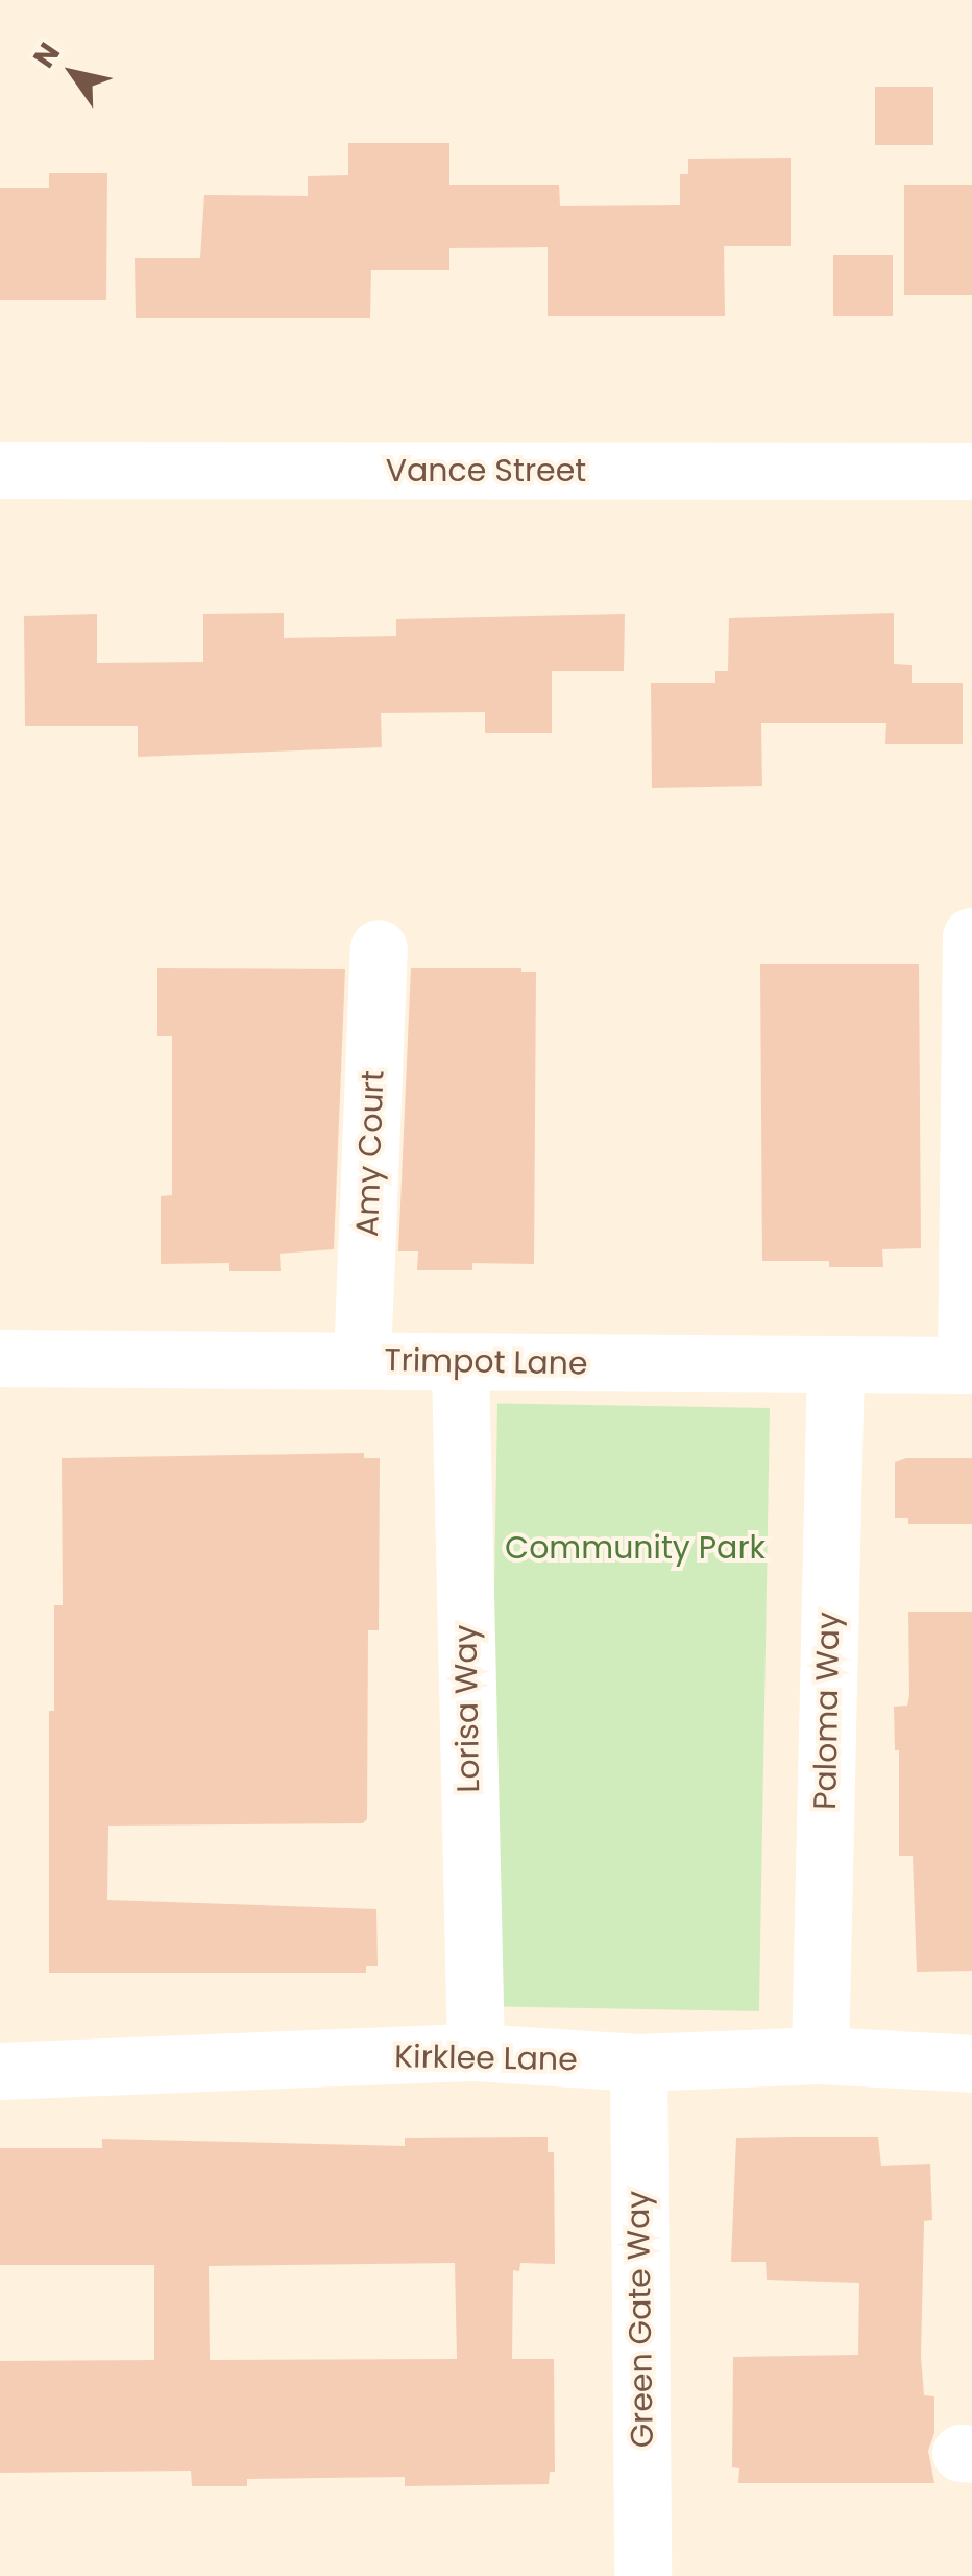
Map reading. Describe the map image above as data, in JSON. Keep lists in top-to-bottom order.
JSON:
{
  "streets": {
    "street": [
      "Vance Street",
      "Amy Court",
      "Trimpot Lane",
      "Lorisa Way",
      "Paloma Way",
      "Kirklee Lane",
      "Green Gate Way"
    ]
  },
  "crossings": [
    ["Amy Court", "Trimpot Lane"],
    ["Trimpot Lane", "Lorisa Way"],
    ["Trimpot Lane", "Paloma Way"],
    ["Lorisa Way", "Kirklee Lane"],
    ["Paloma Way", "Kirklee Lane"],
    ["Kirklee Lane", "Green Gate Way"]
  ],
  "parks": ["Community Park"],
  "north": "top left"
}
